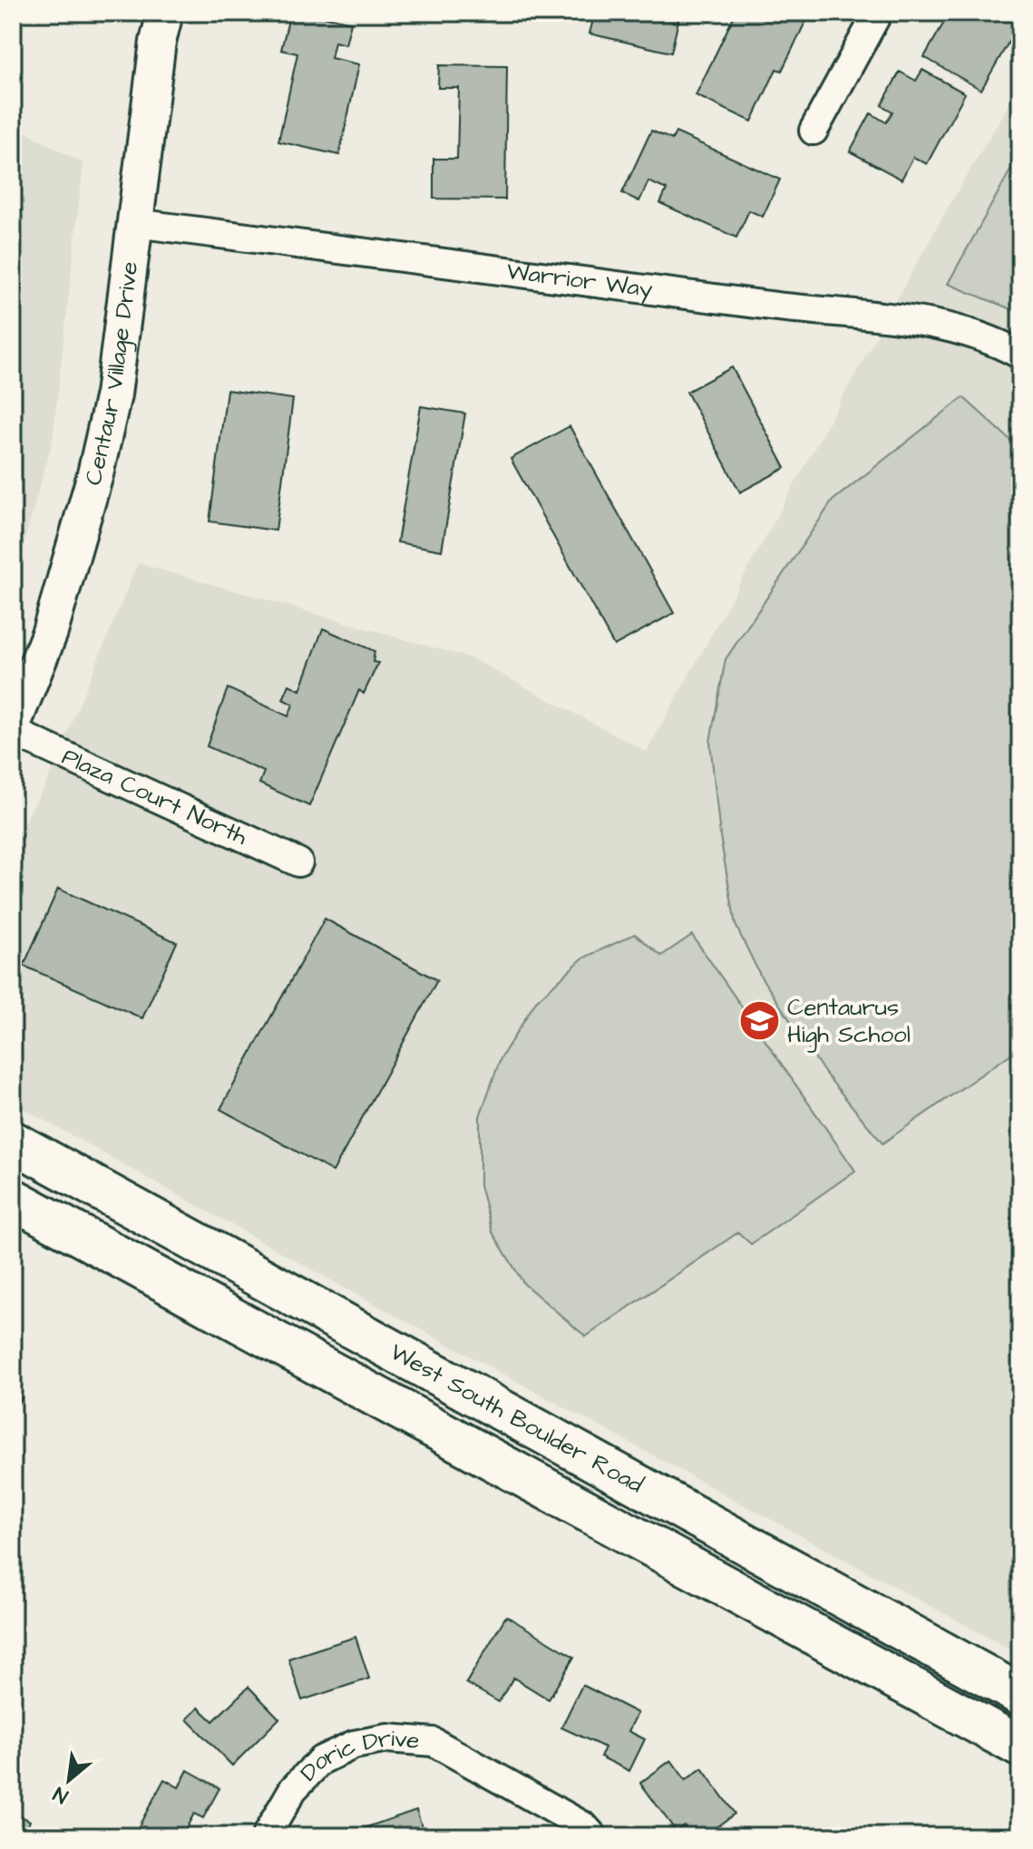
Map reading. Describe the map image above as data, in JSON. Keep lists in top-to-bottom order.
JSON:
{
  "streets": {
    "main road": ["West South Boulder Road"],
    "street": [
      "Warrior Way",
      "Centaur Village Drive",
      "Plaza Court North",
      "Doric Drive"
    ]
  },
  "crossings": [
    ["Warrior Way", "Centaur Village Drive"]
  ],
  "places": {
    "school or university": ["Centaurus High School"]
  },
  "north": "bottom left"
}
